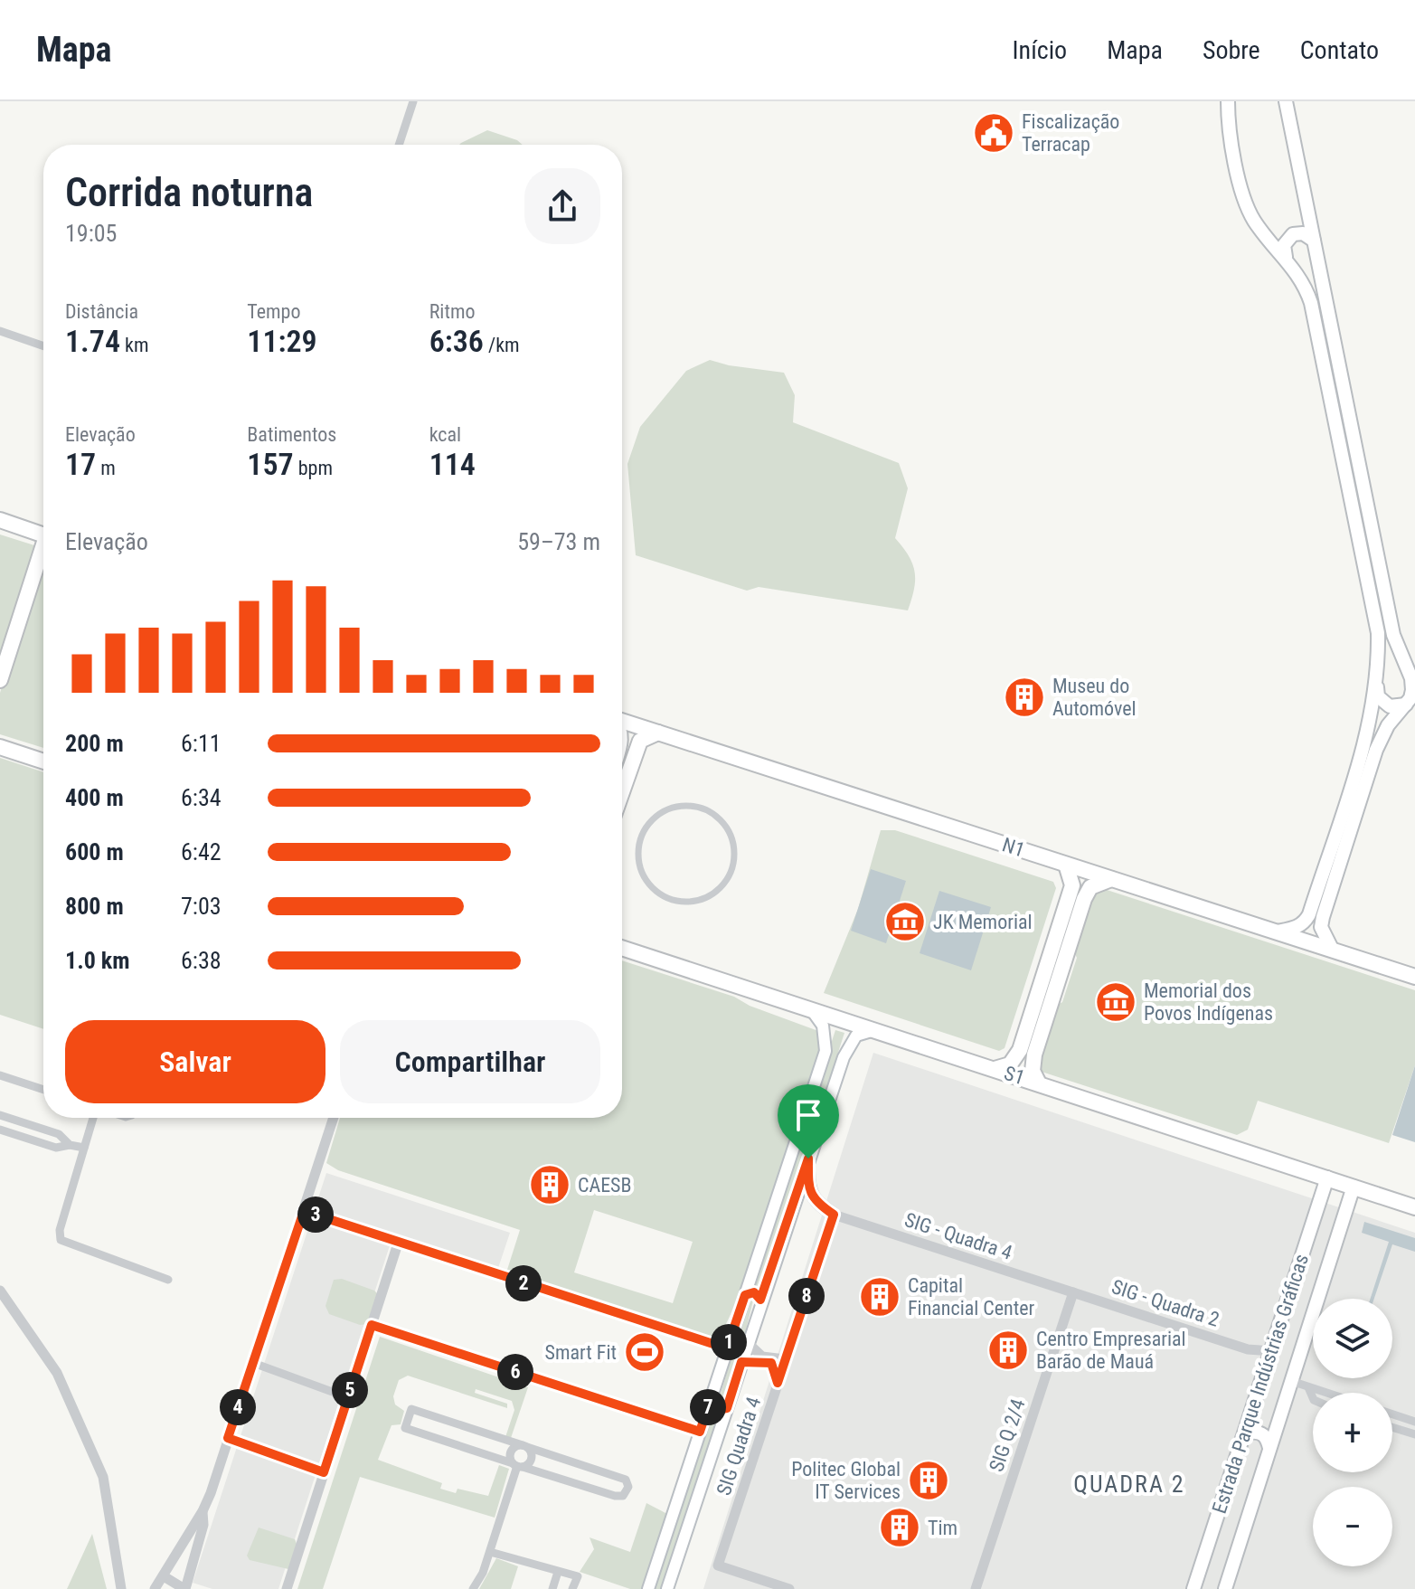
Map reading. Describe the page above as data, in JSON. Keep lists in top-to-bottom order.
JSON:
{
  "streets": {
    "highway": ["N1", "S1"],
    "main road": ["Estrada Parque Indústrias Gráficas"],
    "street": [
      "SIG - Quadra 4",
      "SIG - Quadra 2",
      "SIG Q 2/4",
      "SIG Quadra 4"
    ]
  },
  "crossings": [
    ["S1", "Estrada Parque Indústrias Gráficas"],
    ["SIG - Quadra 4", "SIG - Quadra 2"],
    ["SIG - Quadra 4", "SIG Q 2/4"],
    ["SIG - Quadra 4", "SIG Quadra 4"],
    ["SIG - Quadra 2", "Estrada Parque Indústrias Gráficas"],
    ["SIG - Quadra 2", "SIG Q 2/4"]
  ],
  "districts": ["QUADRA 2"],
  "places": {
    "public building": ["Fiscalização Terracap"],
    "building": [
      "Museu do Automóvel",
      "CAESB",
      "Capital Financial Center",
      "Centro Empresarial Barão de Mauá",
      "Politec Global IT Services",
      "Tim"
    ],
    "museum": ["JK Memorial", "Memorial dos Povos Indígenas"],
    "sports": ["Smart Fit"]
  },
  "page": {
    "header": "Mapa",
    "nav": [
      "Início",
      "Mapa",
      "Sobre",
      "Contato"
    ],
    "heading": ["Corrida noturna", "19:05"],
    "stats": [
      ["Distância", "1.74 km"],
      ["Tempo", "11:29"],
      ["Ritmo", "6:36 /km"],
      ["Elevação", "17 m"],
      ["Batimentos", "157 bpm"],
      ["kcal", "114"]
    ],
    "chart": ["Elevação", "59–73 m"],
    "list": [
      {
        "name": "200 m",
        "note": "6:11"
      },
      {
        "name": "400 m",
        "note": "6:34"
      },
      {
        "name": "600 m",
        "note": "6:42"
      },
      {
        "name": "800 m",
        "note": "7:03"
      },
      {
        "name": "1.0 km",
        "note": "6:38"
      }
    ],
    "buttons": ["Salvar", "Compartilhar"],
    "pins": [
      "3",
      "2",
      "8",
      "1",
      "6",
      "5",
      "4",
      "7"
    ],
    "map_buttons": ["+", "−"]
  }
}
